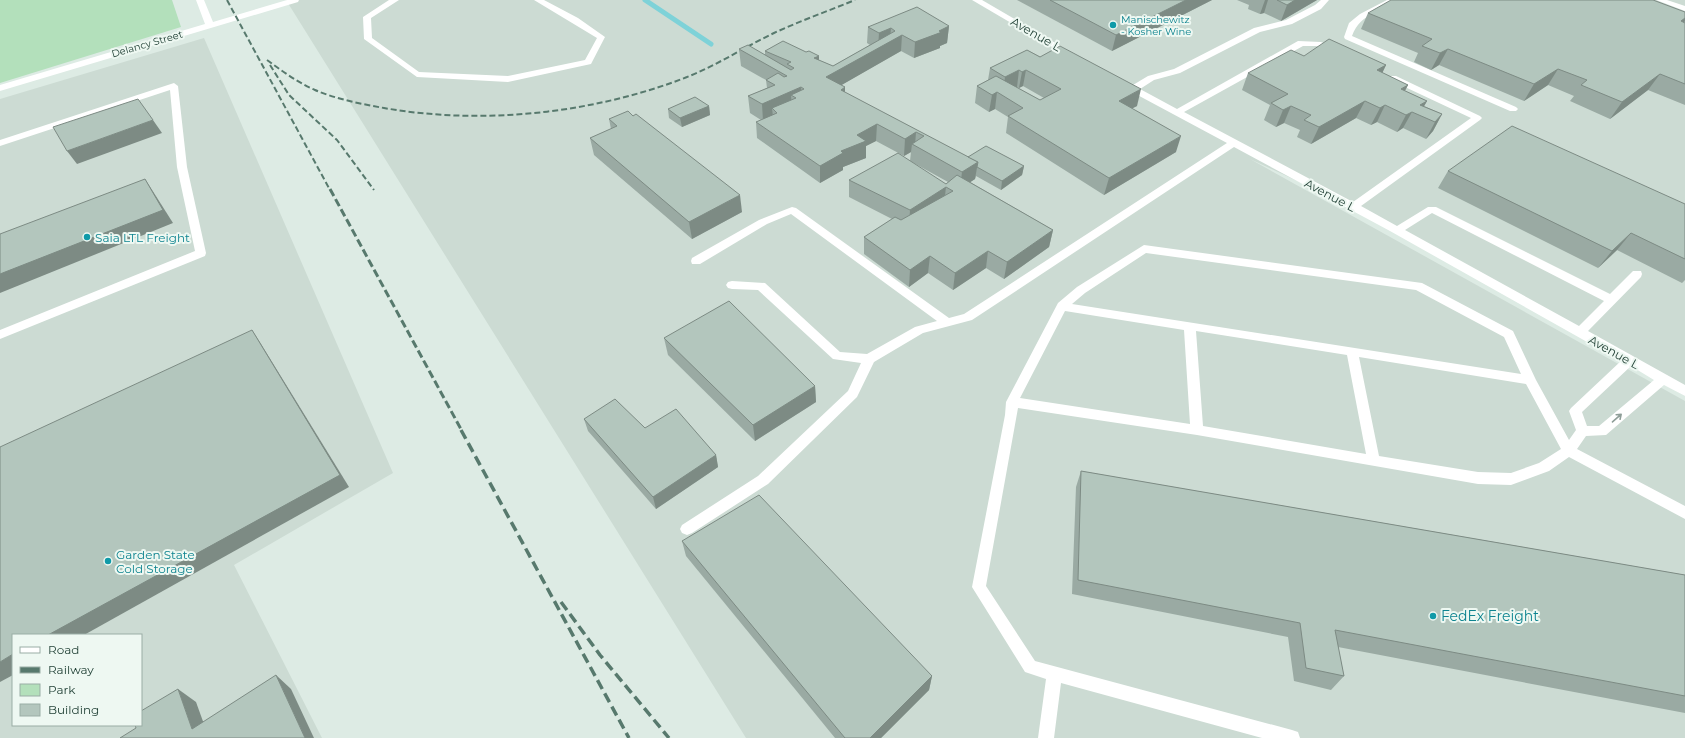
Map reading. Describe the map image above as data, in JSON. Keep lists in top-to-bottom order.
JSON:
{
  "streets": {
    "street": ["Avenue L", "Delancy Street"]
  },
  "places": [
    "Manischewitz - Kosher Wine",
    "Saia LTL Freight",
    "Garden State Cold Storage",
    "FedEx Freight"
  ],
  "legend": [
    "Road",
    "Railway",
    "Park",
    "Building"
  ]
}
